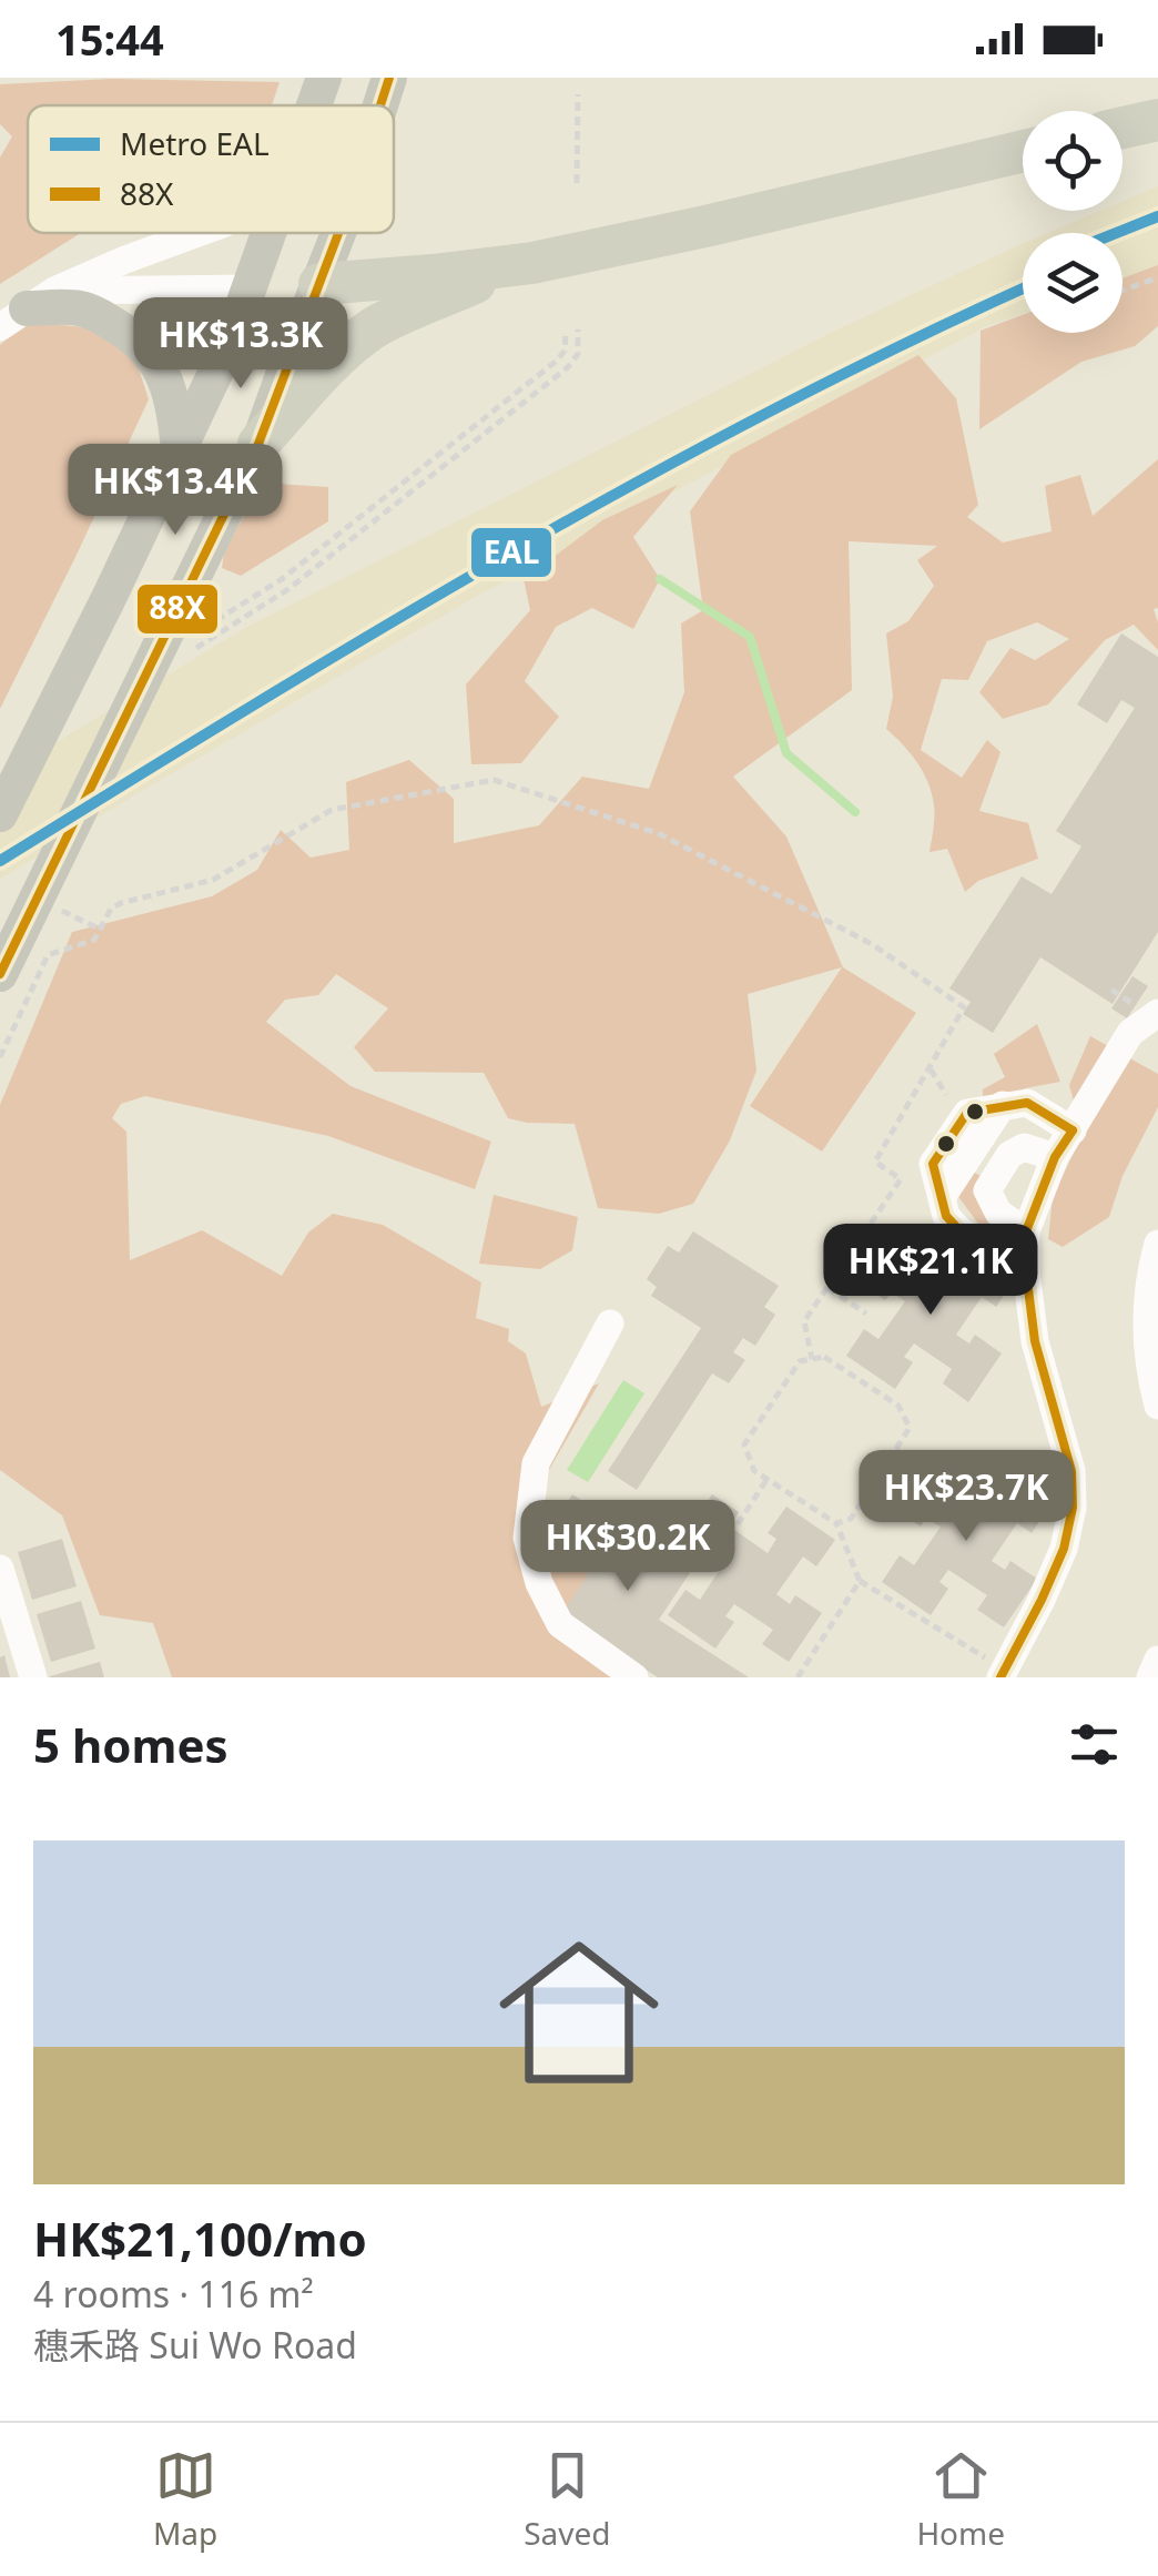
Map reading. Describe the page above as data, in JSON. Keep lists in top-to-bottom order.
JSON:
{
  "lines": ["transit line 88X", "metro line EAL"],
  "legend": ["Metro EAL", "88X"],
  "page": {
    "status": "15:44",
    "price": [
      "HK$13.3K",
      "HK$13.4K",
      "HK$21.1K",
      "HK$23.7K",
      "HK$30.2K"
    ],
    "heading": "5 homes",
    "list": [
      {
        "name": "HK$21,100/mo",
        "note": "4 rooms · 116 m² · 穗禾路 Sui Wo Road"
      }
    ],
    "tabs": ["Map", "Saved", "Home"]
  }
}
